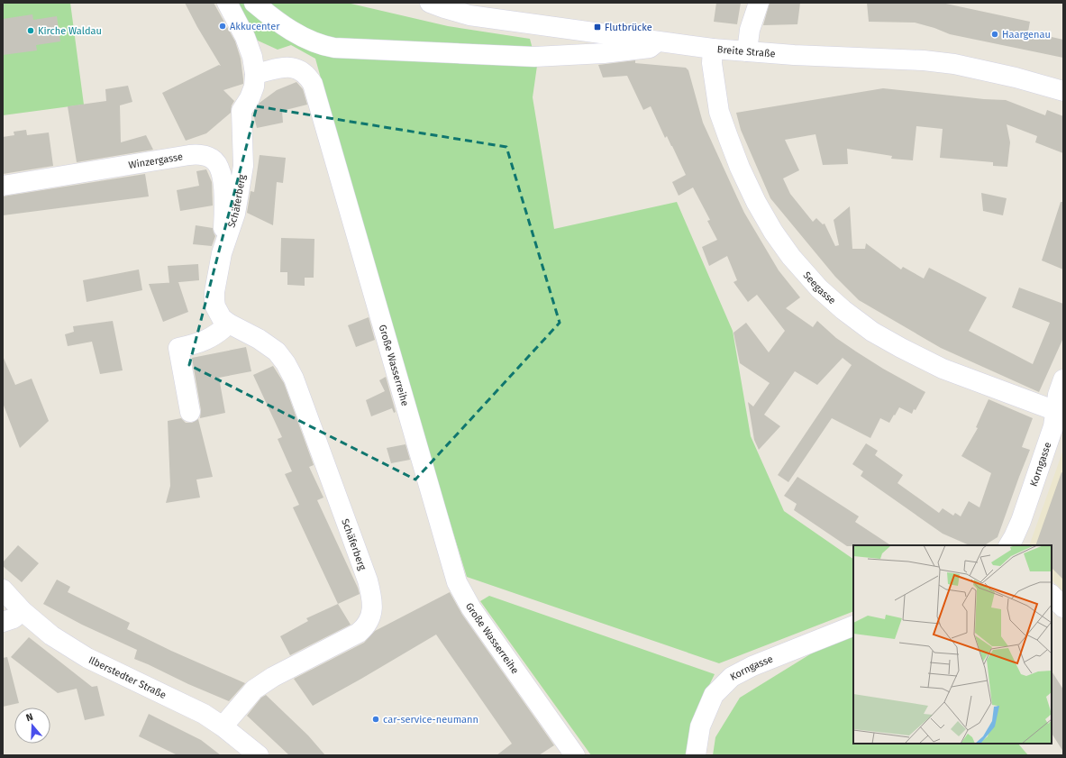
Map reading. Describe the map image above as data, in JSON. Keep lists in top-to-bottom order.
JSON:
{
  "streets": {
    "street": [
      "Breite Straße",
      "Winzergasse",
      "Schäferberg",
      "Seegasse",
      "Große Wasserreihe",
      "Korngasse",
      "Ilberstedter Straße"
    ]
  },
  "crossings": [
    ["Breite Straße", "Seegasse"],
    ["Winzergasse", "Schäferberg"],
    ["Schäferberg", "Große Wasserreihe"],
    ["Schäferberg", "Ilberstedter Straße"],
    ["Seegasse", "Korngasse"]
  ],
  "places": {
    "other": [
      "Akkucenter",
      "Kirche Waldau",
      "Haargenau",
      "car-service-neumann"
    ],
    "transit": ["Flutbrücke"]
  },
  "north": "top"
}
